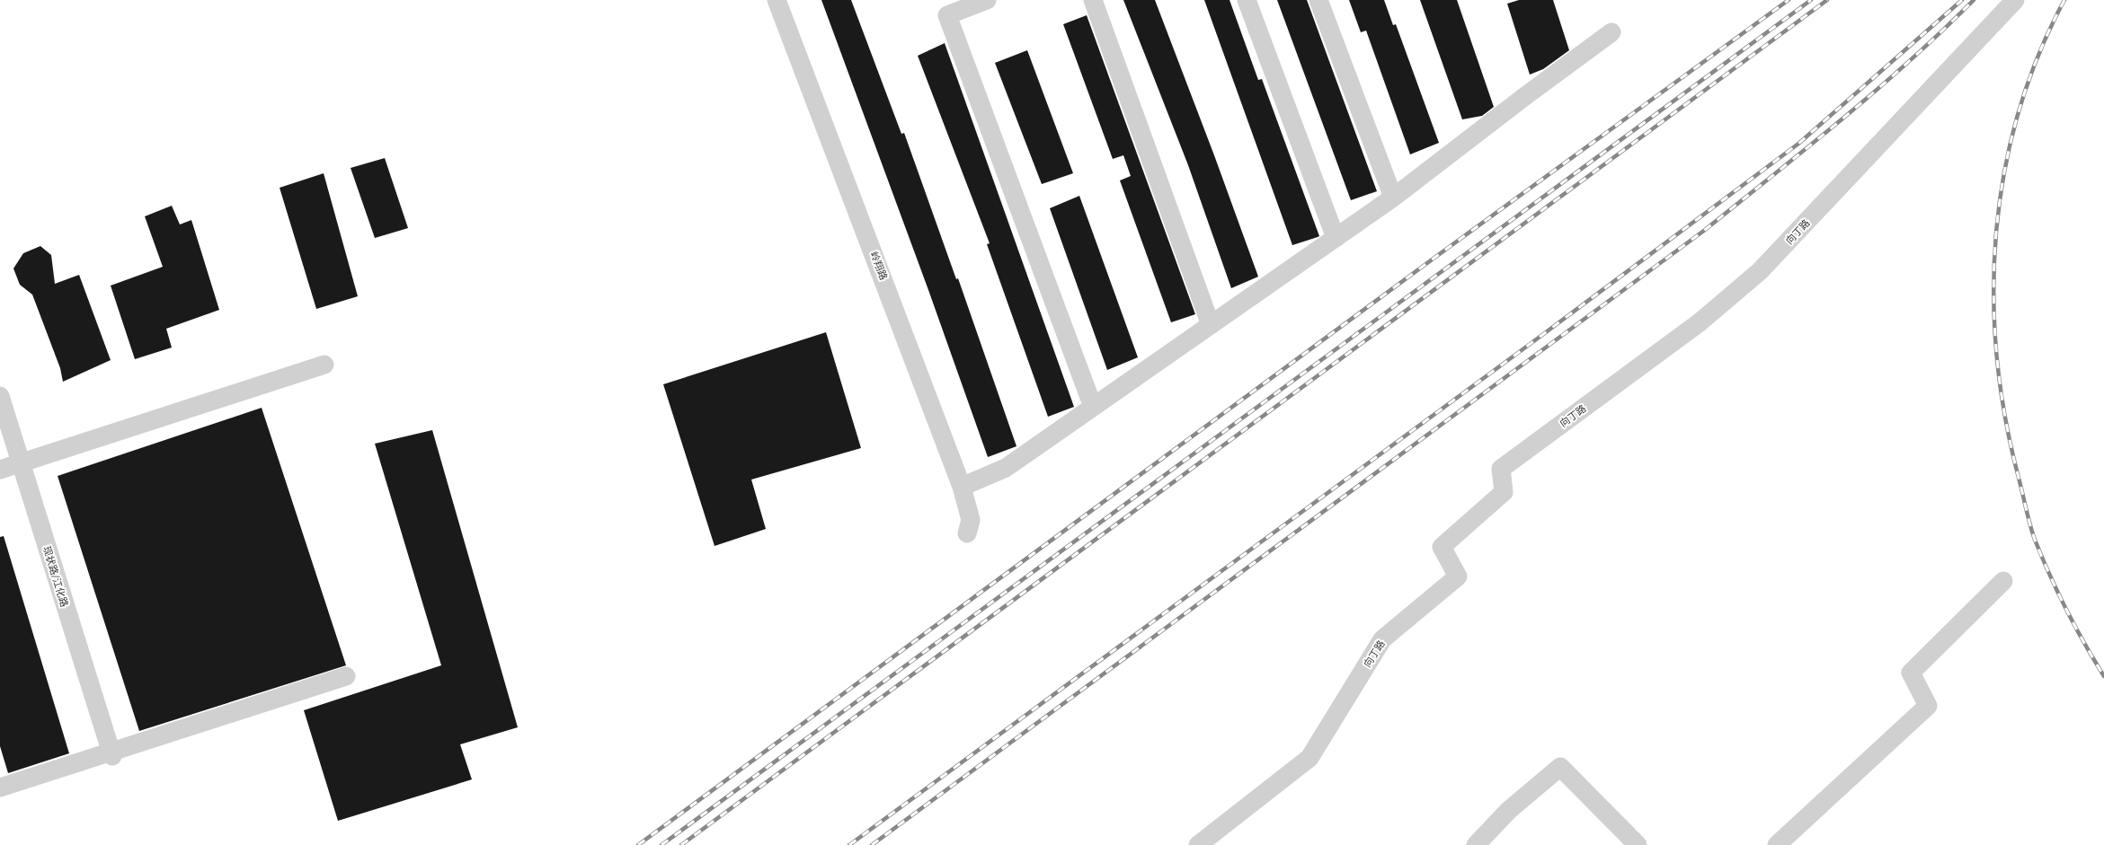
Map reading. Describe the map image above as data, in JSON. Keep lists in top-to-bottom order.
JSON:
{
  "streets": {
    "street": ["向丁路", "岭翔路", "现状路/江化路"]
  }
}
